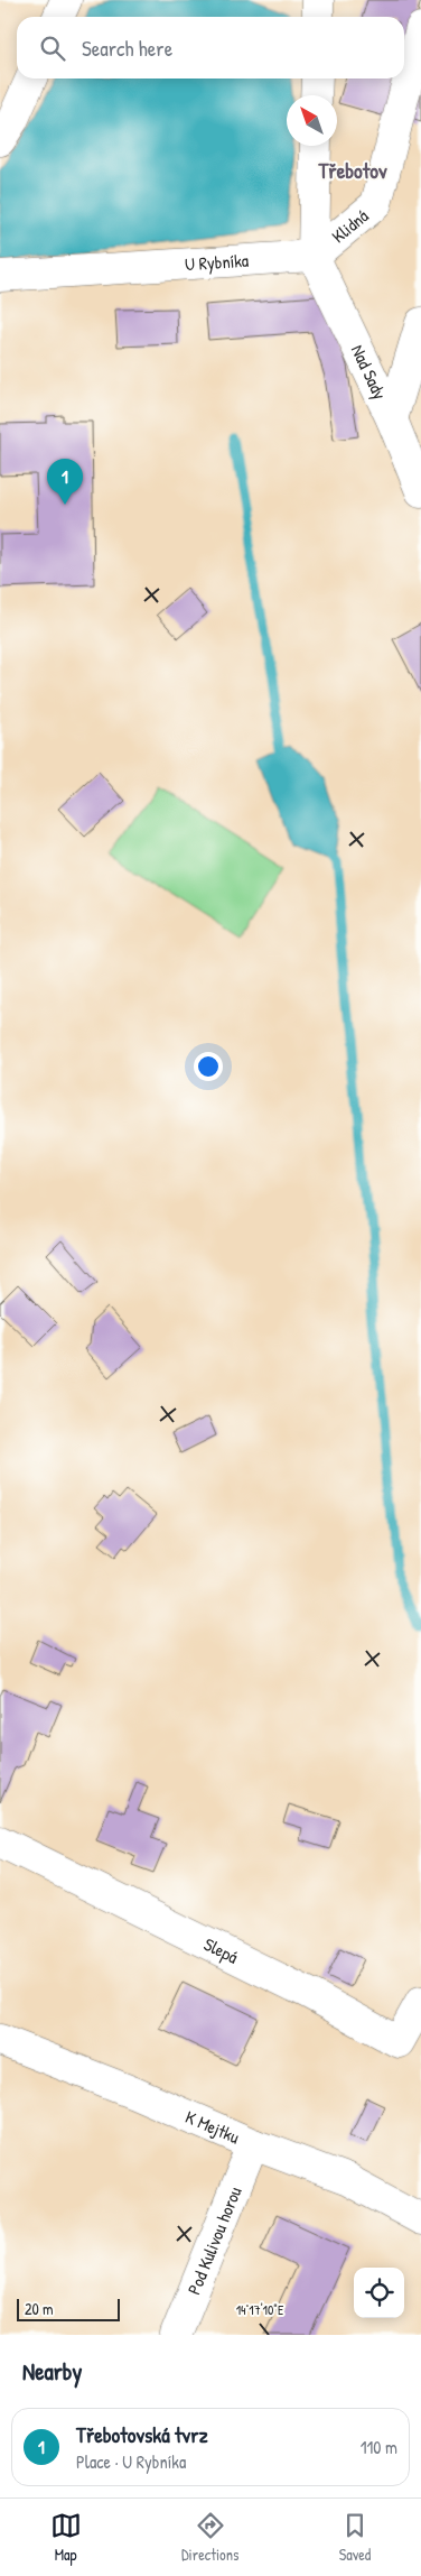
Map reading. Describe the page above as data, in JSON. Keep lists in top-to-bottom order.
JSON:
{
  "streets": {
    "street": [
      "Klidná",
      "U Rybníka",
      "Nad Sady",
      "Slepá",
      "K Mejtku",
      "Pod Kulivou horou"
    ]
  },
  "crossings": [
    ["Klidná", "U Rybníka"],
    ["Klidná", "Nad Sady"],
    ["U Rybníka", "Nad Sady"],
    ["K Mejtku", "Pod Kulivou horou"]
  ],
  "districts": ["Třebotov"],
  "scale_bar": "20 m",
  "north": "top left",
  "page": {
    "search": "Search here",
    "pins": "1",
    "scale": "20 m",
    "heading": "Nearby",
    "list": [
      {
        "mark": "1",
        "name": "Třebotovská tvrz",
        "note": "Place · U Rybníka",
        "value": "110 m"
      }
    ],
    "nav": ["Map", "Directions", "Saved"]
  },
  "coordinates": ["14°17'10\"E"]
}
